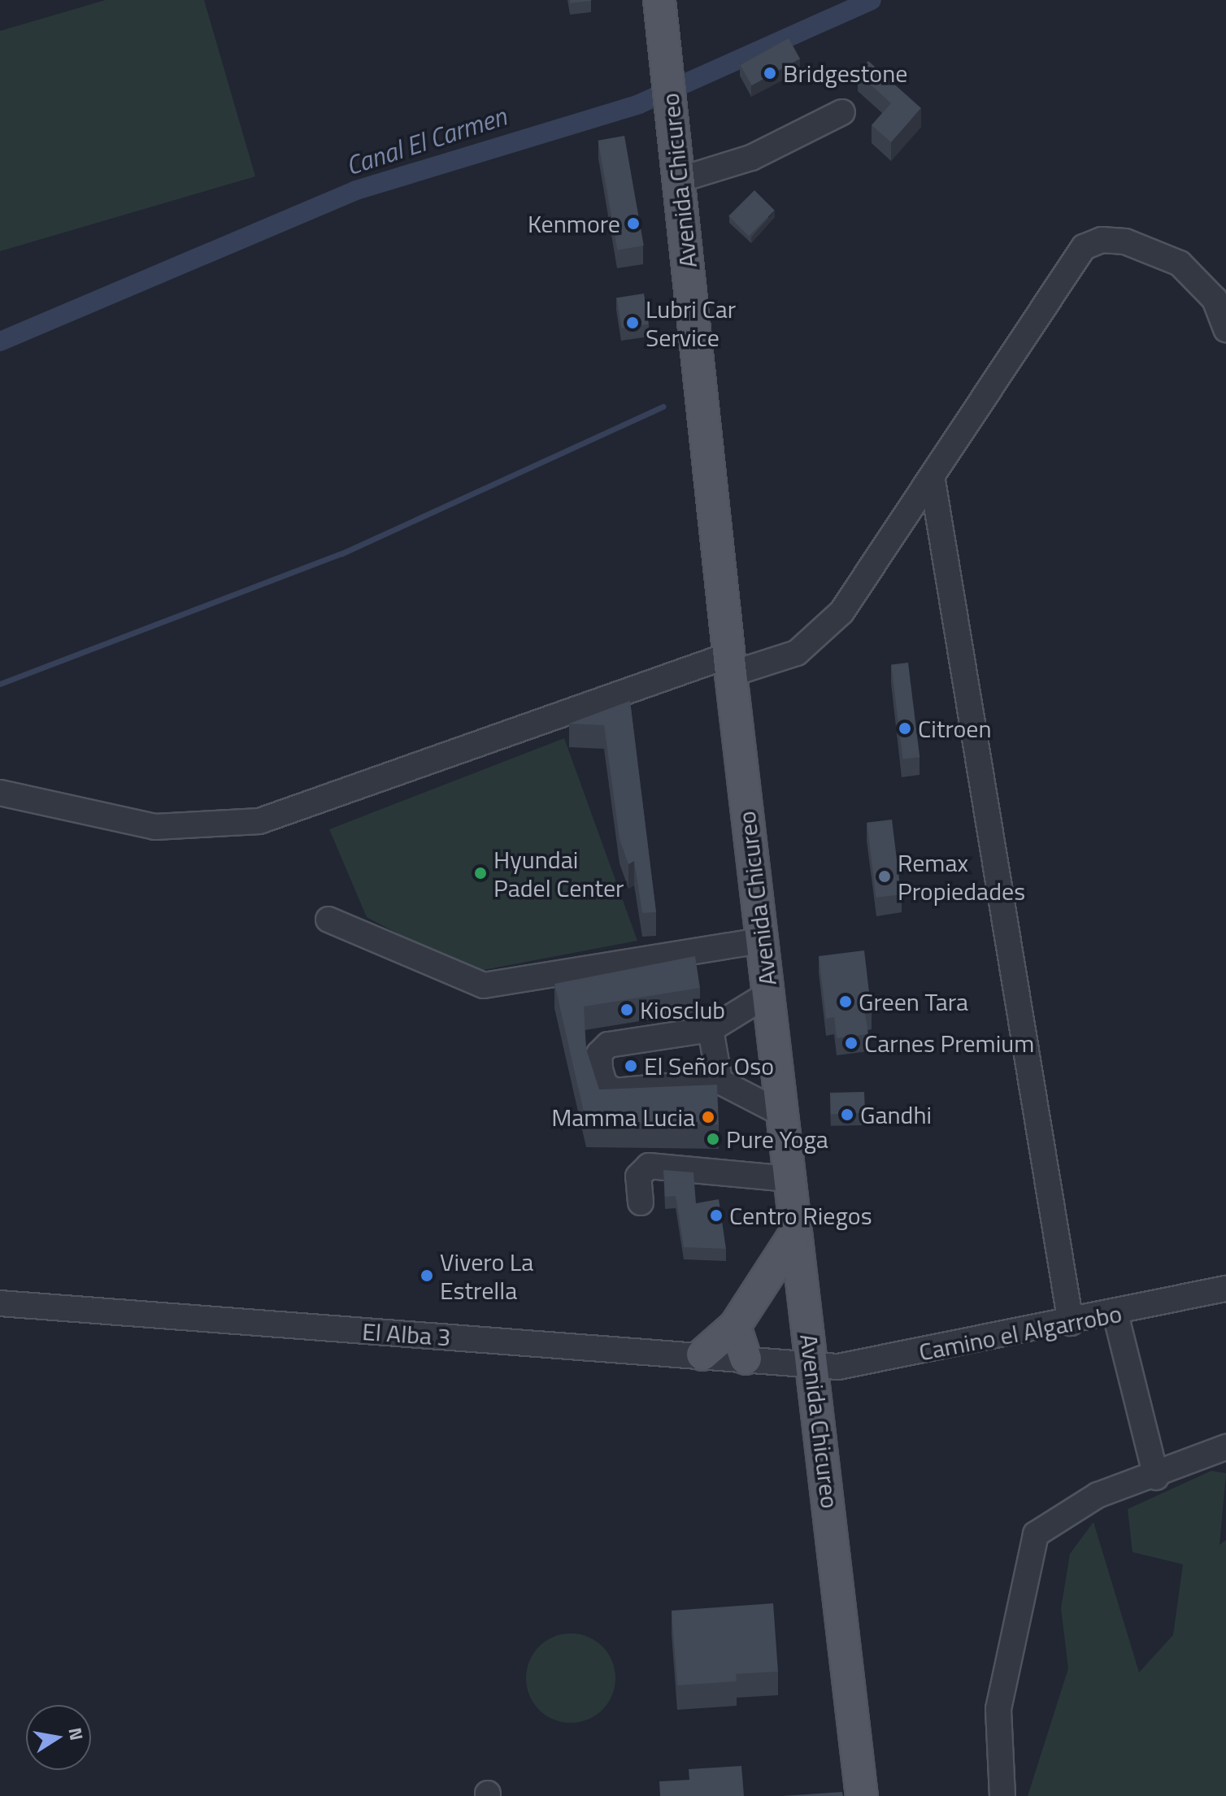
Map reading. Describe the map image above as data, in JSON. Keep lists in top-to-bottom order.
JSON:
{
  "streets": {
    "main road": ["Avenida Chicureo"],
    "street": ["Camino el Algarrobo", "El Alba 3"]
  },
  "crossings": [
    ["Avenida Chicureo", "Camino el Algarrobo"],
    ["Avenida Chicureo", "El Alba 3"],
    ["Camino el Algarrobo", "El Alba 3"]
  ],
  "water": ["Canal El Carmen"],
  "places": [
    "Bridgestone",
    "Kenmore",
    "Lubri Car Service",
    "Citroen",
    "Hyundai Padel Center",
    "Remax Propiedades",
    "Green Tara",
    "Kiosclub",
    "Carnes Premium",
    "El Señor Oso",
    "Gandhi",
    "Mamma Lucia",
    "Pure Yoga",
    "Centro Riegos",
    "Vivero La Estrella"
  ],
  "north": "right"
}
